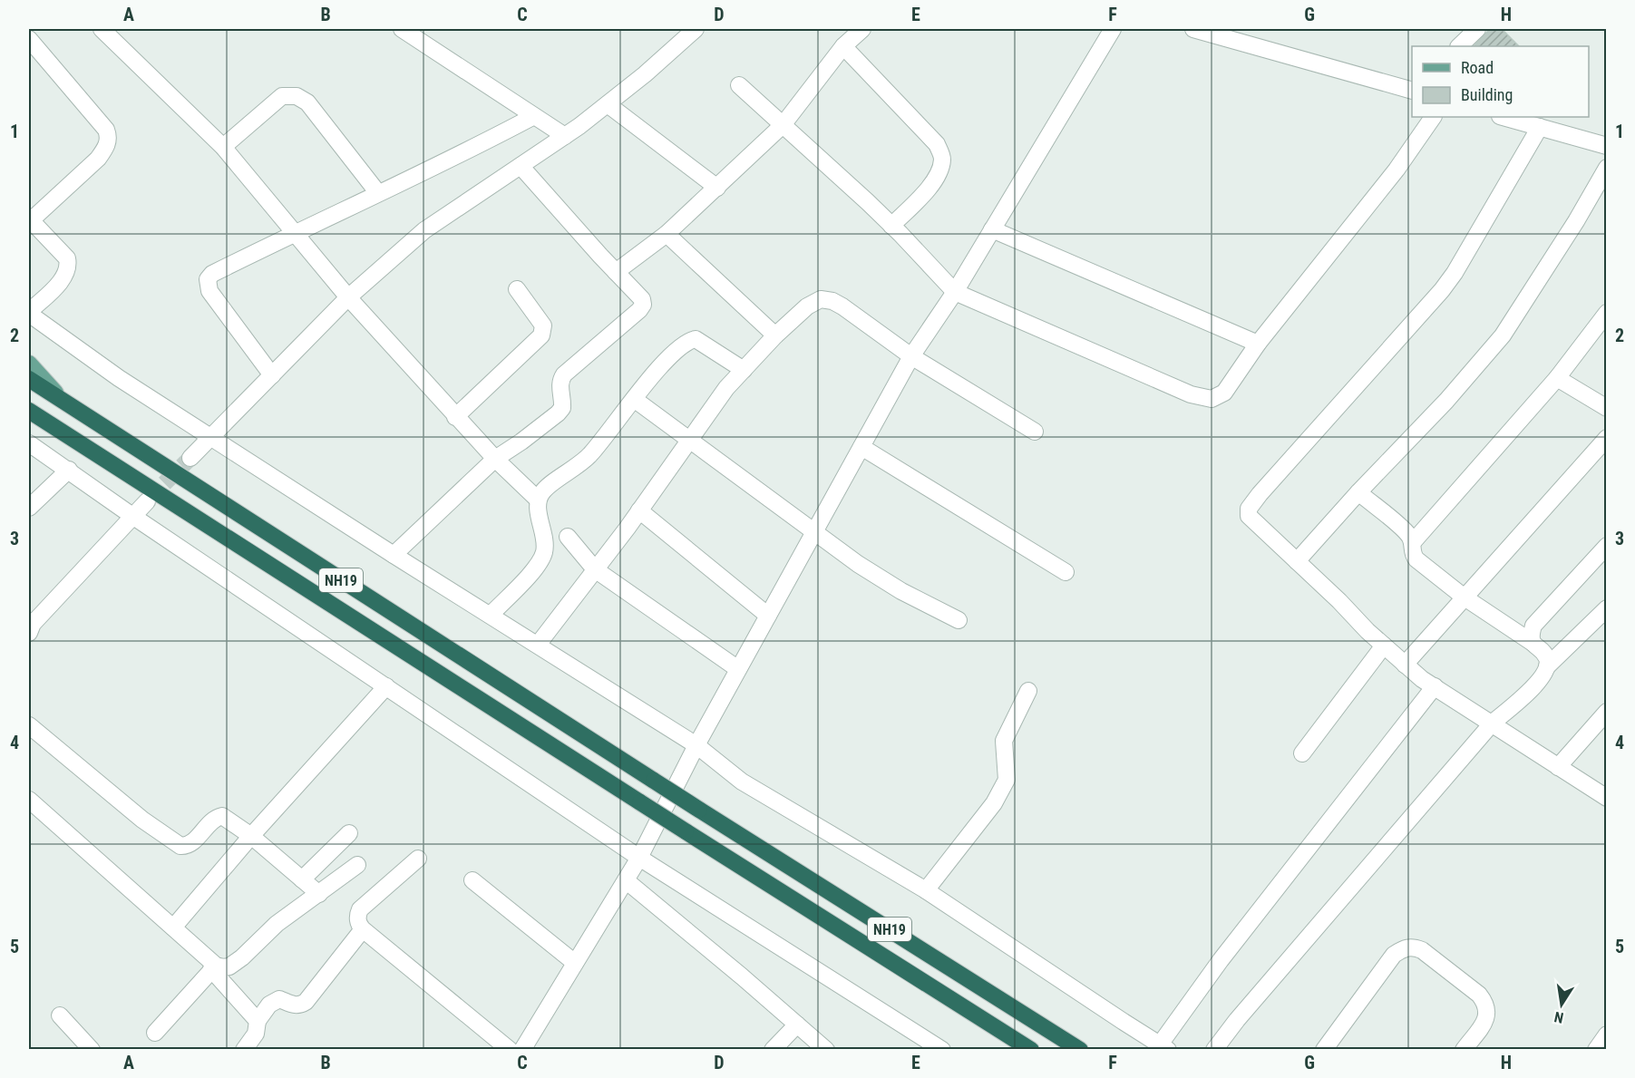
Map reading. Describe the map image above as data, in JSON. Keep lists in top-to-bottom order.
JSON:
{
  "streets": {
    "highway": ["NH19"]
  },
  "legend": ["Road", "Building"],
  "north": "bottom",
  "grid": {
    "columns": [
      "A",
      "B",
      "C",
      "D",
      "E",
      "F",
      "G",
      "H"
    ],
    "rows": [
      "1",
      "2",
      "3",
      "4",
      "5"
    ]
  }
}
